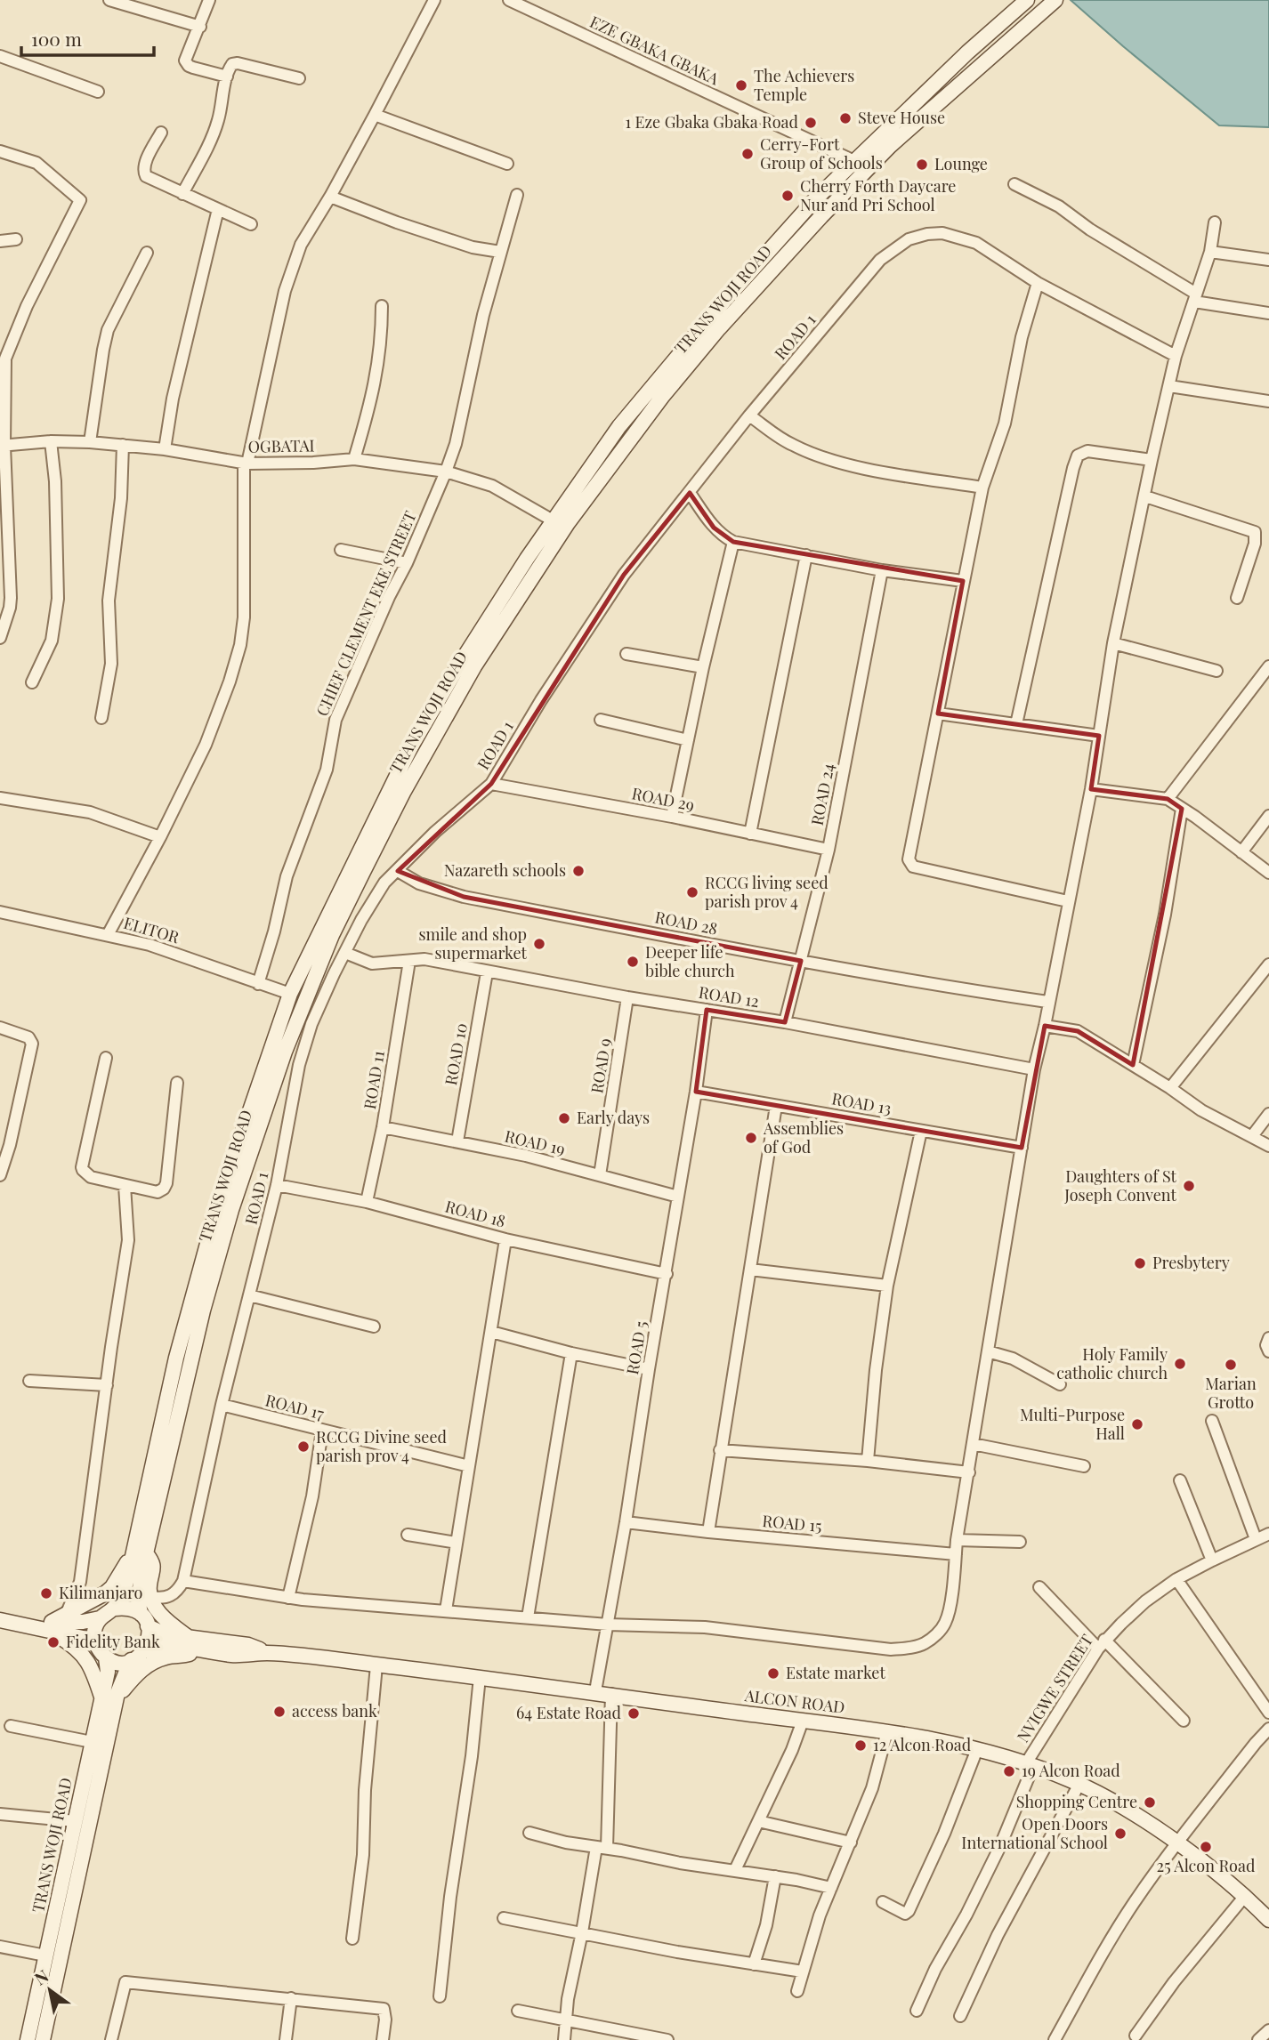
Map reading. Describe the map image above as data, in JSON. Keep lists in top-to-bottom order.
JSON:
{
  "streets": {
    "main road": ["TRANS WOJI ROAD", "ALCON ROAD"],
    "street": [
      "EZE GBAKA GBAKA",
      "ROAD 1",
      "OGBATAI",
      "CHIEF CLEMENT EKE STREET",
      "ROAD 24",
      "ROAD 29",
      "ROAD 28",
      "ELITOR",
      "ROAD 12",
      "ROAD 10",
      "ROAD 9",
      "ROAD 11",
      "ROAD 13",
      "ROAD 19",
      "ROAD 18",
      "ROAD 5",
      "ROAD 17",
      "ROAD 15",
      "NVIGWE STREET"
    ]
  },
  "crossings": [
    ["EZE GBAKA GBAKA", "TRANS WOJI ROAD"],
    ["TRANS WOJI ROAD", "OGBATAI"],
    ["TRANS WOJI ROAD", "ELITOR"],
    ["ROAD 1", "ROAD 29"],
    ["ROAD 1", "ROAD 28"],
    ["ROAD 1", "ROAD 12"],
    ["ROAD 1", "ROAD 18"],
    ["ROAD 1", "ROAD 17"],
    ["OGBATAI", "CHIEF CLEMENT EKE STREET"],
    ["CHIEF CLEMENT EKE STREET", "ELITOR"],
    ["ROAD 24", "ROAD 29"],
    ["ROAD 24", "ROAD 28"],
    ["ROAD 24", "ROAD 12"],
    ["ROAD 12", "ROAD 10"],
    ["ROAD 12", "ROAD 9"],
    ["ROAD 12", "ROAD 11"],
    ["ROAD 12", "ROAD 5"],
    ["ROAD 10", "ROAD 19"],
    ["ROAD 9", "ROAD 19"],
    ["ROAD 11", "ROAD 19"],
    ["ROAD 11", "ROAD 18"],
    ["ROAD 13", "ROAD 5"],
    ["ROAD 19", "ROAD 5"],
    ["ROAD 18", "ROAD 5"],
    ["ROAD 5", "ROAD 15"],
    ["ROAD 5", "ALCON ROAD"],
    ["NVIGWE STREET", "ALCON ROAD"]
  ],
  "places": [
    "The Achievers Temple",
    "Steve House",
    "1 Eze Gbaka Gbaka Road",
    "Cerry-Fort Group of Schools",
    "Lounge",
    "Cherry Forth Daycare Nur and Pri School",
    "Nazareth schools",
    "RCCG living seed parish prov 4",
    "smile and shop supermarket",
    "Deeper life bible church",
    "Early days",
    "Assemblies of God",
    "Daughters of St Joseph Convent",
    "Presbytery",
    "Holy Family catholic church",
    "Marian Grotto",
    "Multi-Purpose Hall",
    "RCCG Divine seed parish prov 4",
    "Kilimanjaro",
    "Fidelity Bank",
    "Estate market",
    "access bank",
    "64 Estate Road",
    "12 Alcon Road",
    "19 Alcon Road",
    "Shopping Centre",
    "Open Doors International School",
    "25 Alcon Road"
  ],
  "scale_bar": "100 m",
  "north": "top left"
}
